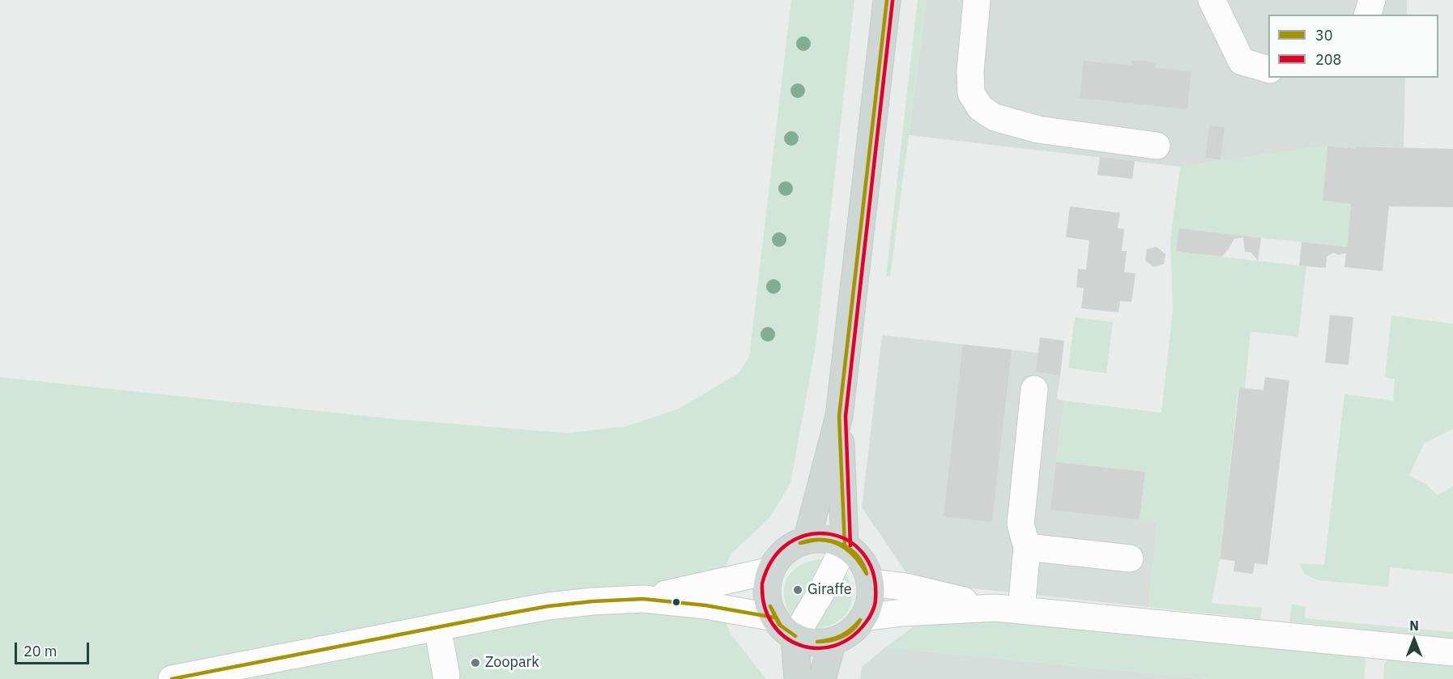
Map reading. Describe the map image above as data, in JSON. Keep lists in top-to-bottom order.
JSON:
{
  "places": ["Giraffe", "Zoopark"],
  "lines": ["transit line 30", "transit line 208"],
  "legend": ["30", "208"],
  "scale_bar": "20 m",
  "north": "top"
}
